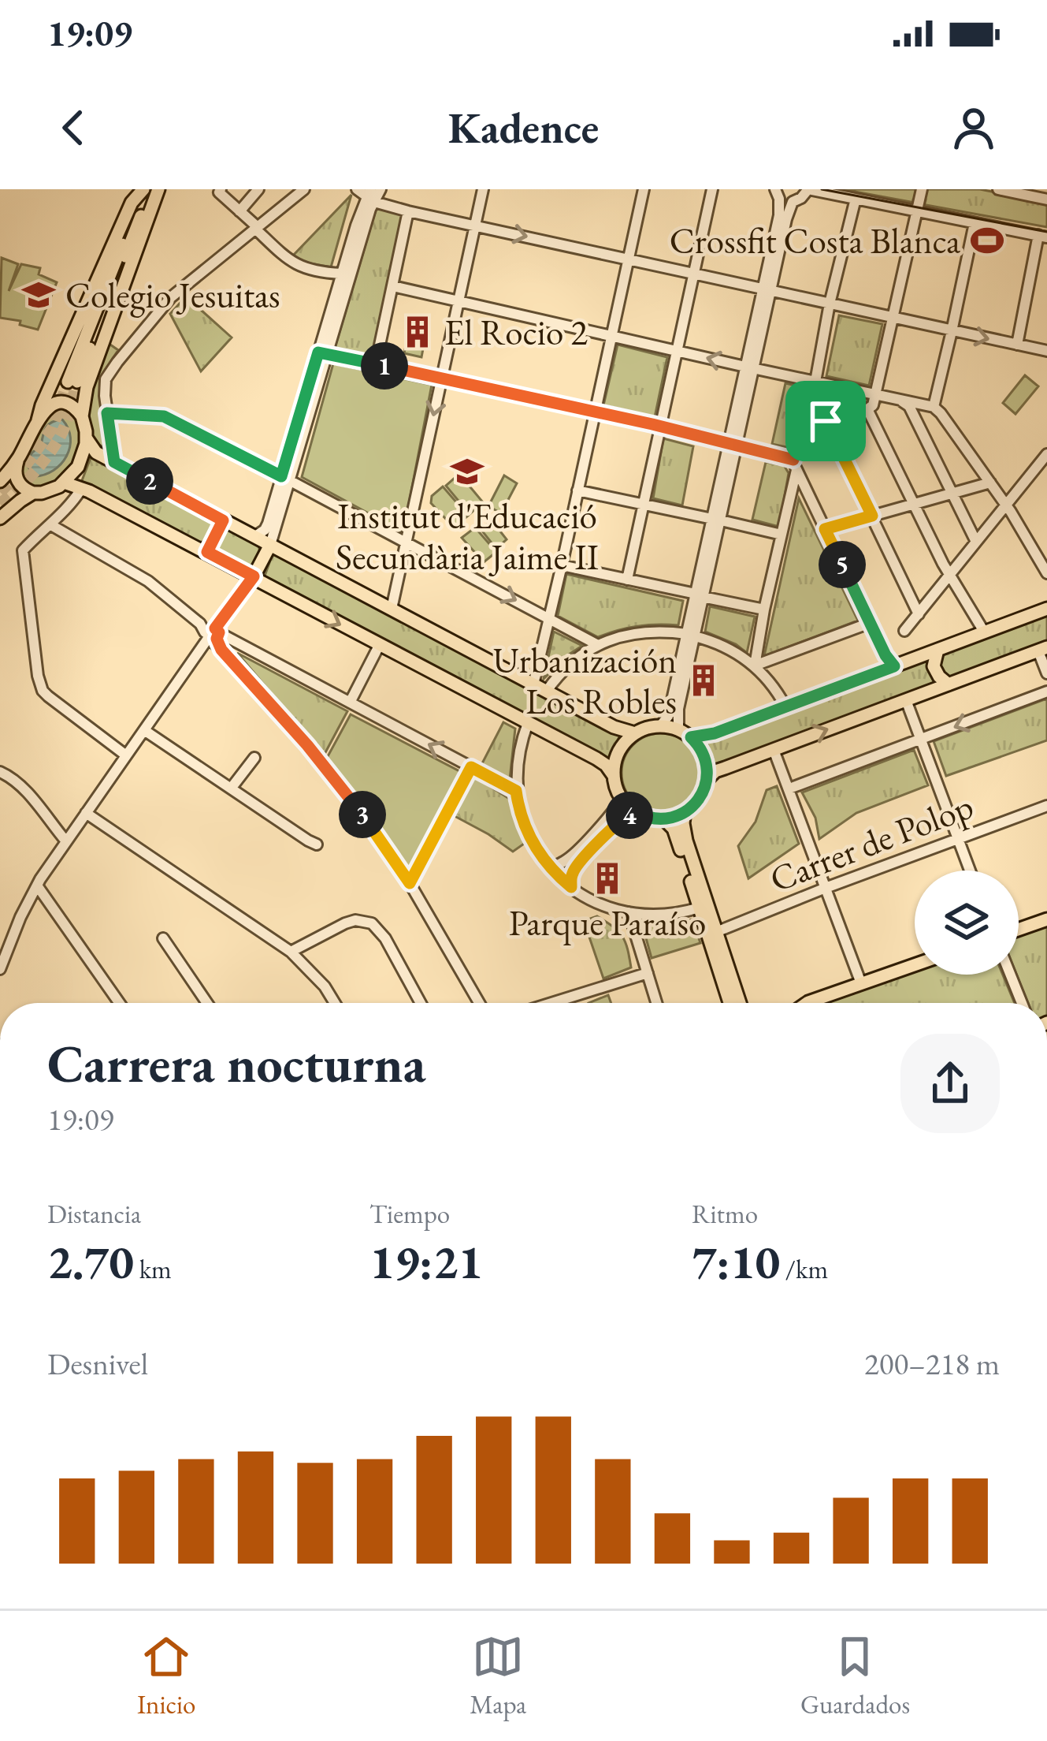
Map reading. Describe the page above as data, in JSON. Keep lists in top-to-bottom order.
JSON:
{
  "streets": {
    "street": ["Carrer de Polop"]
  },
  "places": {
    "sports": ["Crossfit Costa Blanca"],
    "school or university": ["Colegio Jesuitas", "Institut d'Educació Secundària Jaime II"],
    "building": ["El Rocio 2", "Urbanización Los Robles", "Parque Paraíso"]
  },
  "page": {
    "status": "19:09",
    "header": "Kadence",
    "pins": [
      "1",
      "2",
      "5",
      "3",
      "4"
    ],
    "heading": ["Carrera nocturna", "19:09"],
    "stats": [
      ["Distancia", "2.70 km"],
      ["Tiempo", "19:21"],
      ["Ritmo", "7:10 /km"]
    ],
    "chart": ["Desnivel", "200–218 m"],
    "tabs": ["Inicio", "Mapa", "Guardados"]
  }
}
